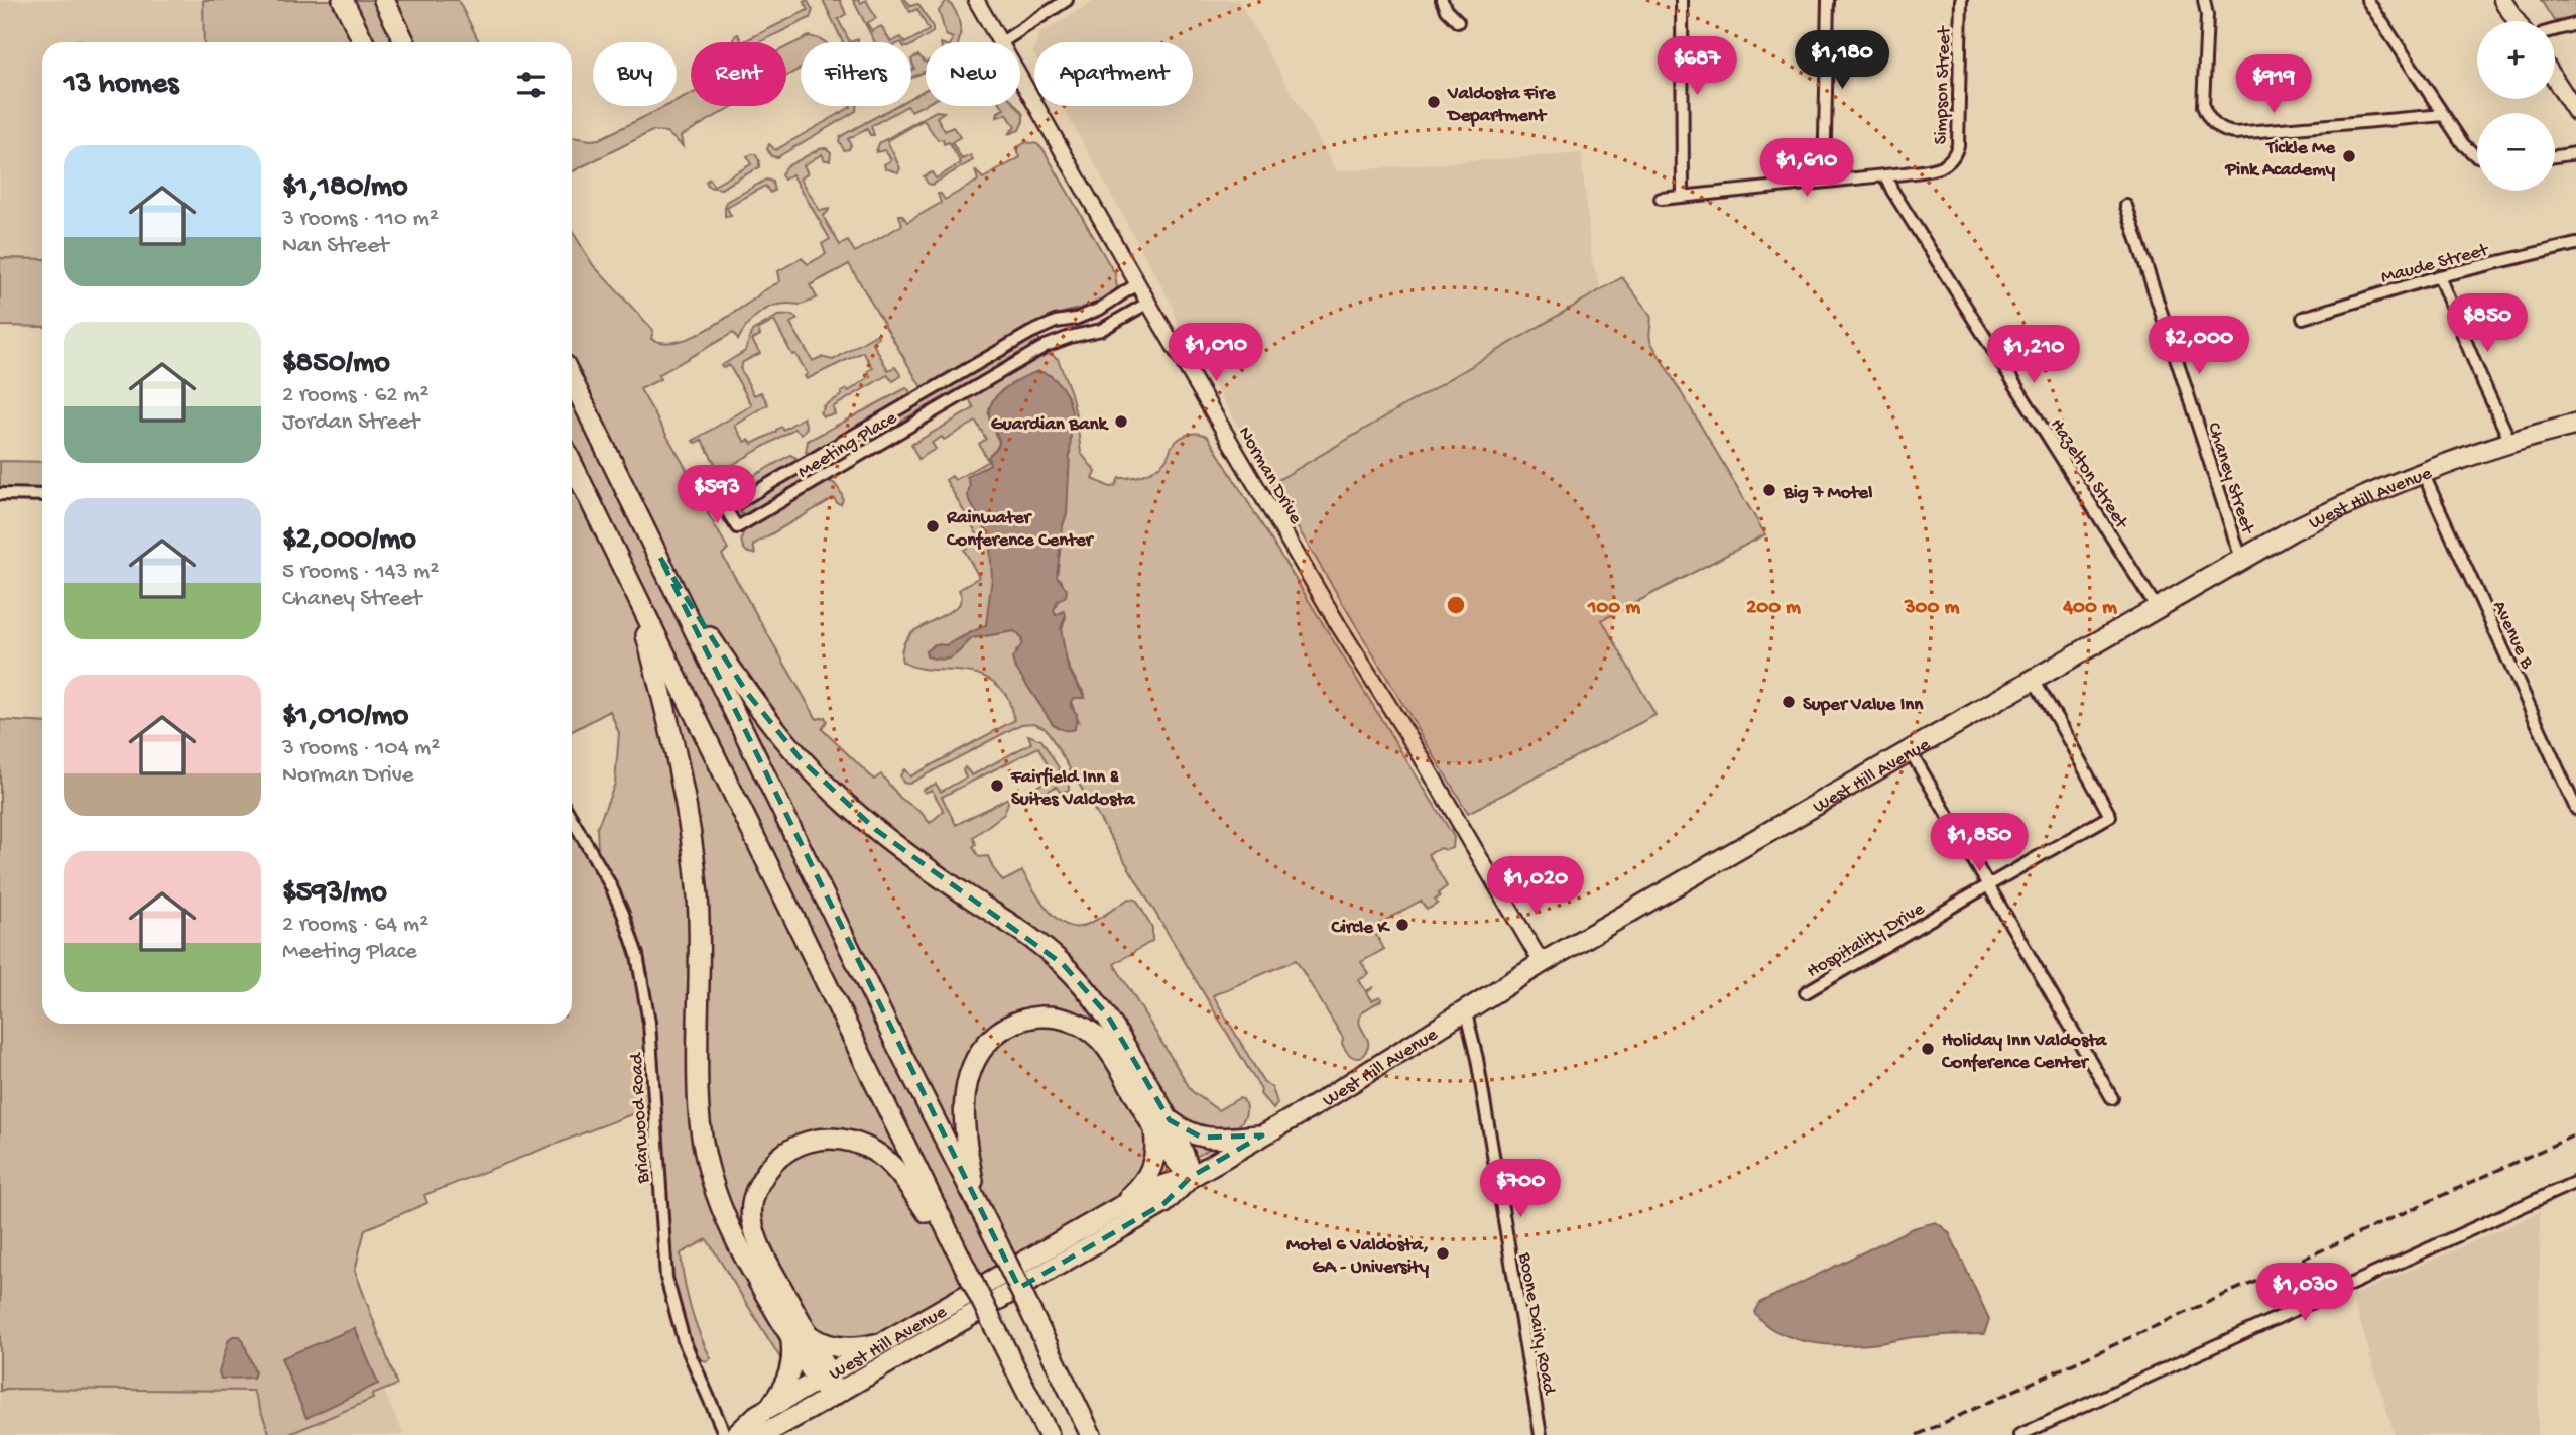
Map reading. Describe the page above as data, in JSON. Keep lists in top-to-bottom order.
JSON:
{
  "streets": {
    "highway": ["West Hill Avenue"],
    "street": [
      "Simpson Street",
      "Maude Street",
      "Meeting Place",
      "Hazelton Street",
      "Norman Drive",
      "Chaney Street",
      "Avenue B",
      "Hospitality Drive",
      "Briarwood Road",
      "Boone Dairy Road"
    ]
  },
  "crossings": [
    ["Simpson Street", "Hazelton Street"],
    ["Meeting Place", "Norman Drive"],
    ["Hazelton Street", "West Hill Avenue"],
    ["Norman Drive", "West Hill Avenue"],
    ["Chaney Street", "West Hill Avenue"],
    ["West Hill Avenue", "Avenue B"],
    ["West Hill Avenue", "Hospitality Drive"],
    ["West Hill Avenue", "Boone Dairy Road"]
  ],
  "places": [
    "Valdosta Fire Department",
    "Tickle Me Pink Academy",
    "Guardian Bank",
    "Big 7 Motel",
    "Rainwater Conference Center",
    "Super Value Inn",
    "Fairfield Inn & Suites Valdosta",
    "Circle K",
    "Holiday Inn Valdosta Conference Center",
    "Motel 6 Valdosta, GA - University"
  ],
  "page": {
    "map_buttons": ["+", "−"],
    "price": [
      "$1,180",
      "$687",
      "$919",
      "$1,610",
      "$850",
      "$2,000",
      "$1,010",
      "$1,210",
      "$593",
      "$1,850",
      "$1,020",
      "$700",
      "$1,030"
    ],
    "chip": [
      "Buy",
      "Rent",
      "Filters",
      "New",
      "Apartment"
    ],
    "heading": "13 homes",
    "list": [
      {
        "name": "$1,180/mo",
        "note": "3 rooms · 110 m² · Nan Street"
      },
      {
        "name": "$850/mo",
        "note": "2 rooms · 62 m² · Jordan Street"
      },
      {
        "name": "$2,000/mo",
        "note": "5 rooms · 143 m² · Chaney Street"
      },
      {
        "name": "$1,010/mo",
        "note": "3 rooms · 104 m² · Norman Drive"
      },
      {
        "name": "$593/mo",
        "note": "2 rooms · 64 m² · Meeting Place"
      }
    ]
  },
  "rings": [
    "100 m",
    "200 m",
    "300 m",
    "400 m"
  ]
}
